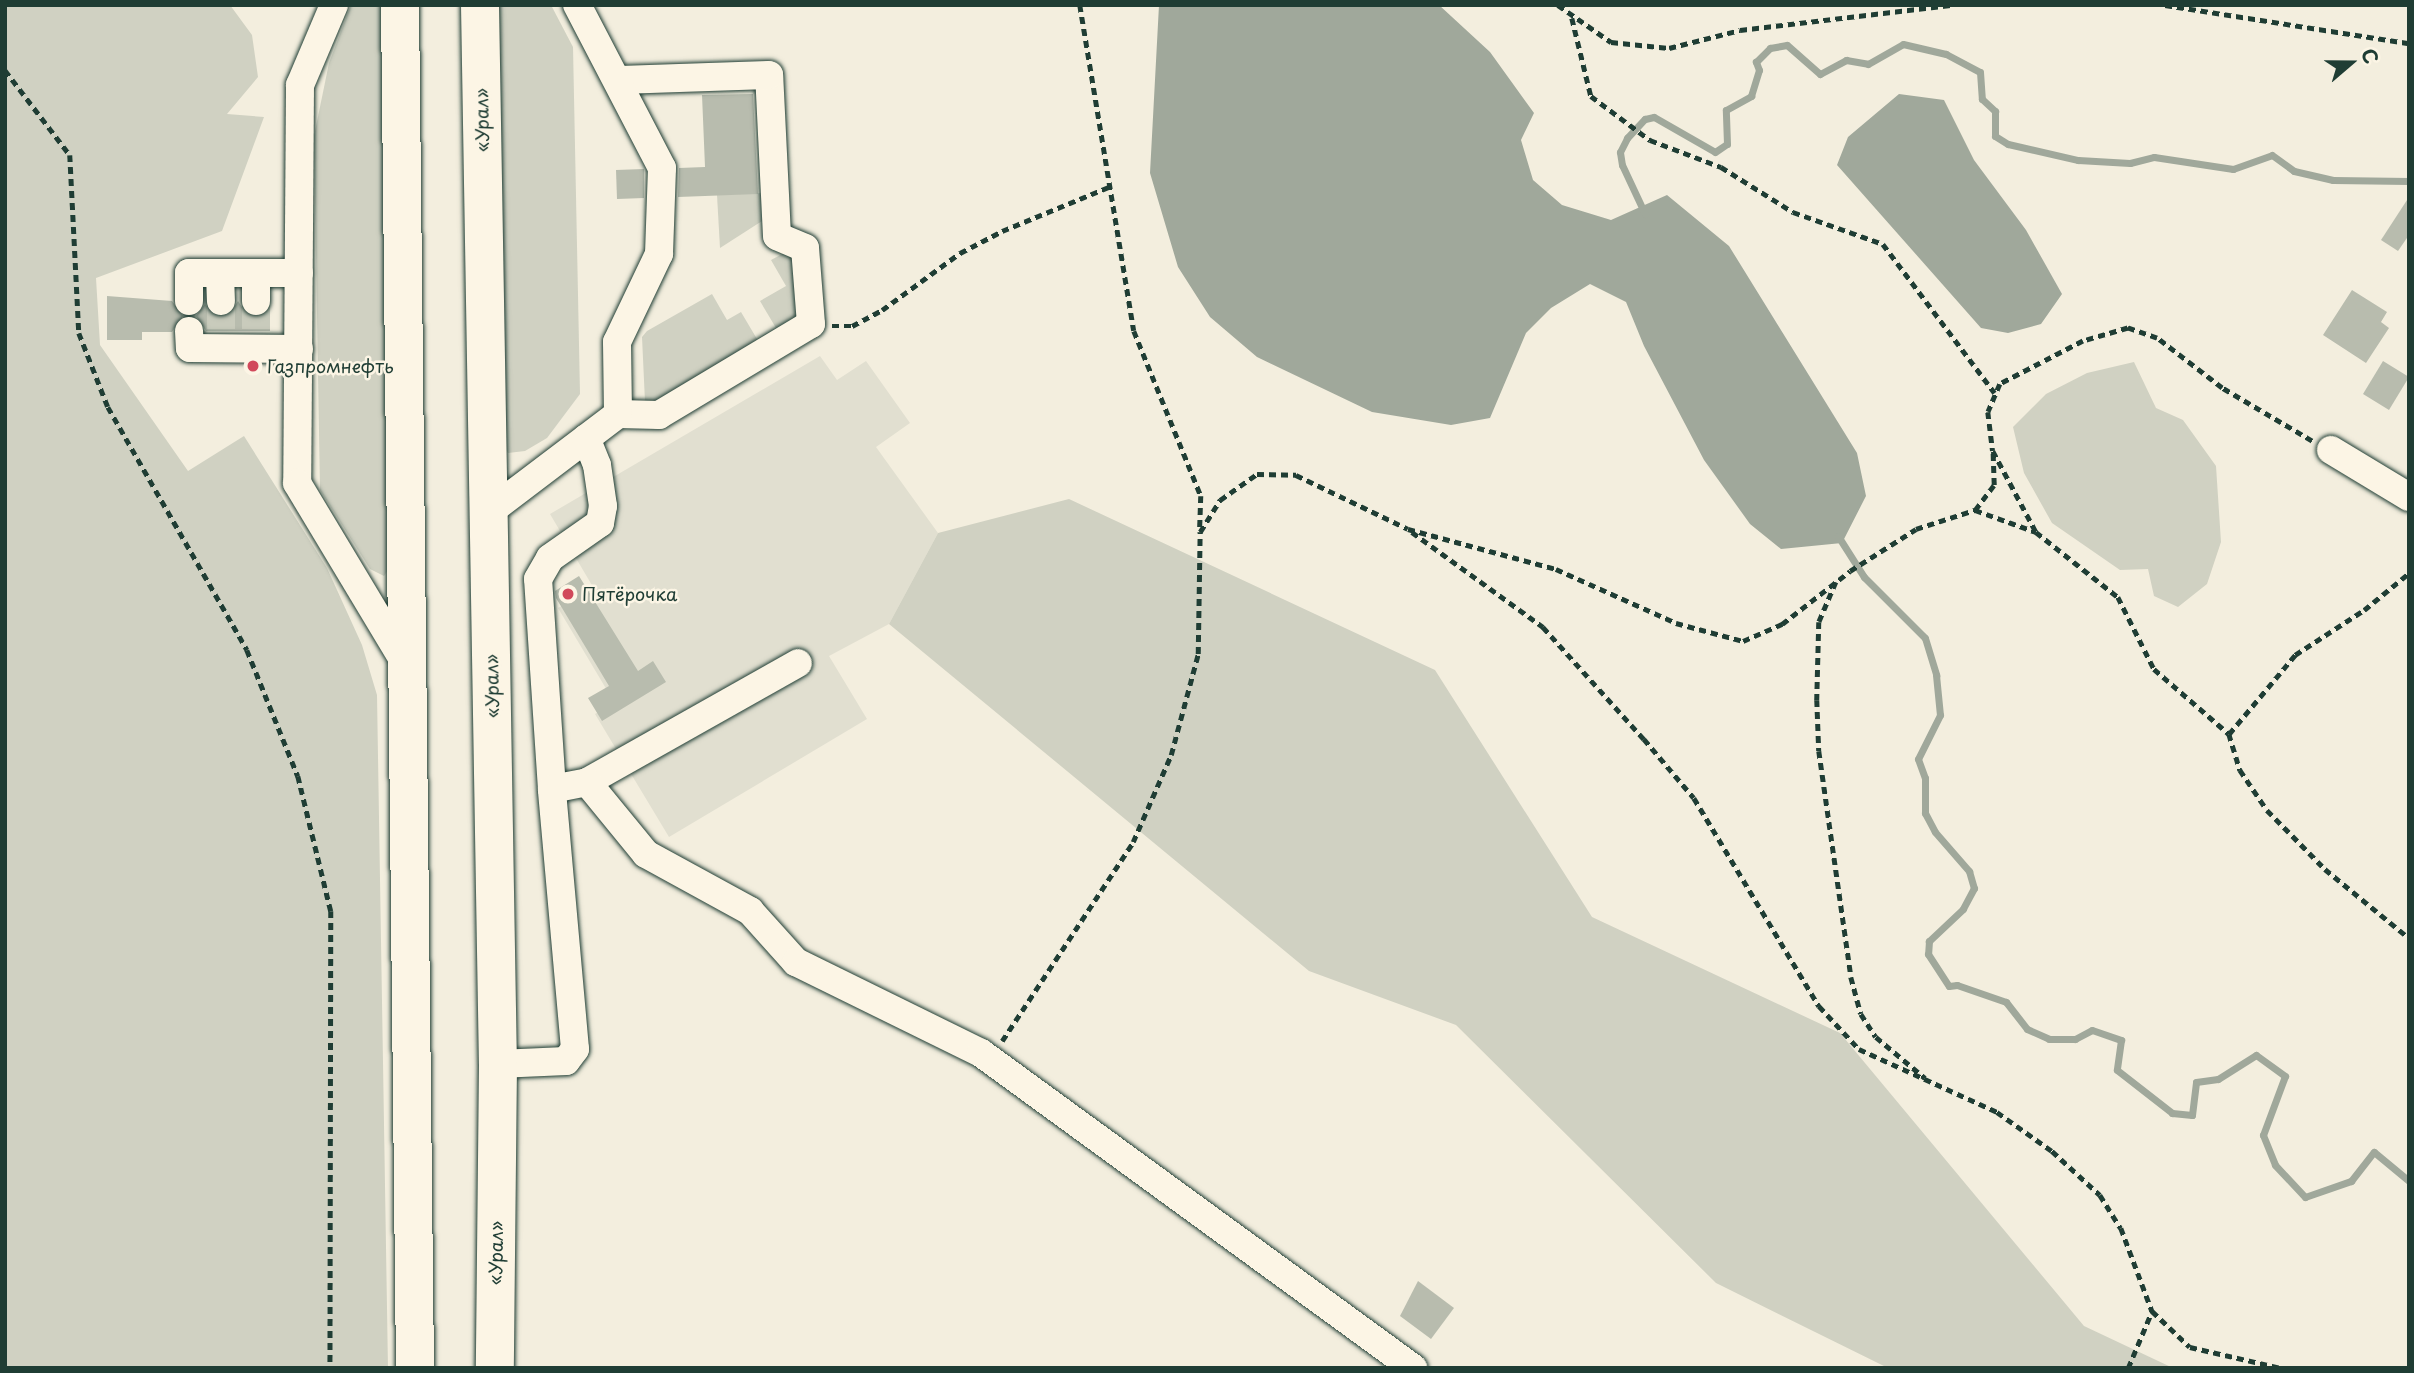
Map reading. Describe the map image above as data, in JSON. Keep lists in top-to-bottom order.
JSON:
{
  "streets": {
    "highway": ["«Урал»"]
  },
  "places": ["Газпромнефть", "Пятёрочка"],
  "north": "right"
}
